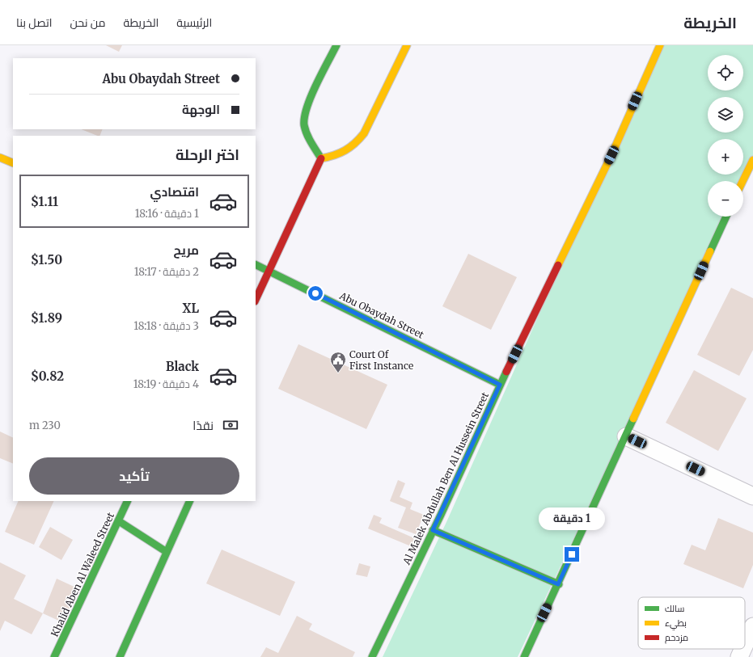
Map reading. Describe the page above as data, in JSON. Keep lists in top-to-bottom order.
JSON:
{
  "streets": {
    "main road": ["Abu Obaydah Street", "Al Malek Abdullah Ben Al Hussein Street", "Khalid Aben Al Waleed Street"]
  },
  "crossings": [
    ["Abu Obaydah Street", "Al Malek Abdullah Ben Al Hussein Street"]
  ],
  "places": {
    "public building": ["Court Of First Instance"]
  },
  "legend": ["سالك", "بطيء", "مزدحم"],
  "page": {
    "header": "الخريطة",
    "nav": [
      "الرئيسية",
      "الخريطة",
      "من نحن",
      "اتصل بنا"
    ],
    "map_buttons": ["+", "−"],
    "banner": ["Abu Obaydah Street", "الوجهة"],
    "heading": "اختر الرحلة",
    "list": [
      {
        "name": "اقتصادي",
        "note": "1 دقيقة · 18:16",
        "value": "$1.11"
      },
      {
        "name": "مريح",
        "note": "2 دقيقة · 18:17",
        "value": "$1.50"
      },
      {
        "name": "XL",
        "note": "3 دقيقة · 18:18",
        "value": "$1.89"
      },
      {
        "name": "Black",
        "note": "4 دقيقة · 18:19",
        "value": "$0.82"
      }
    ],
    "pay": ["نقدًا", "230 m"],
    "buttons": "تأكيد",
    "bubble": "1 دقيقة"
  }
}
